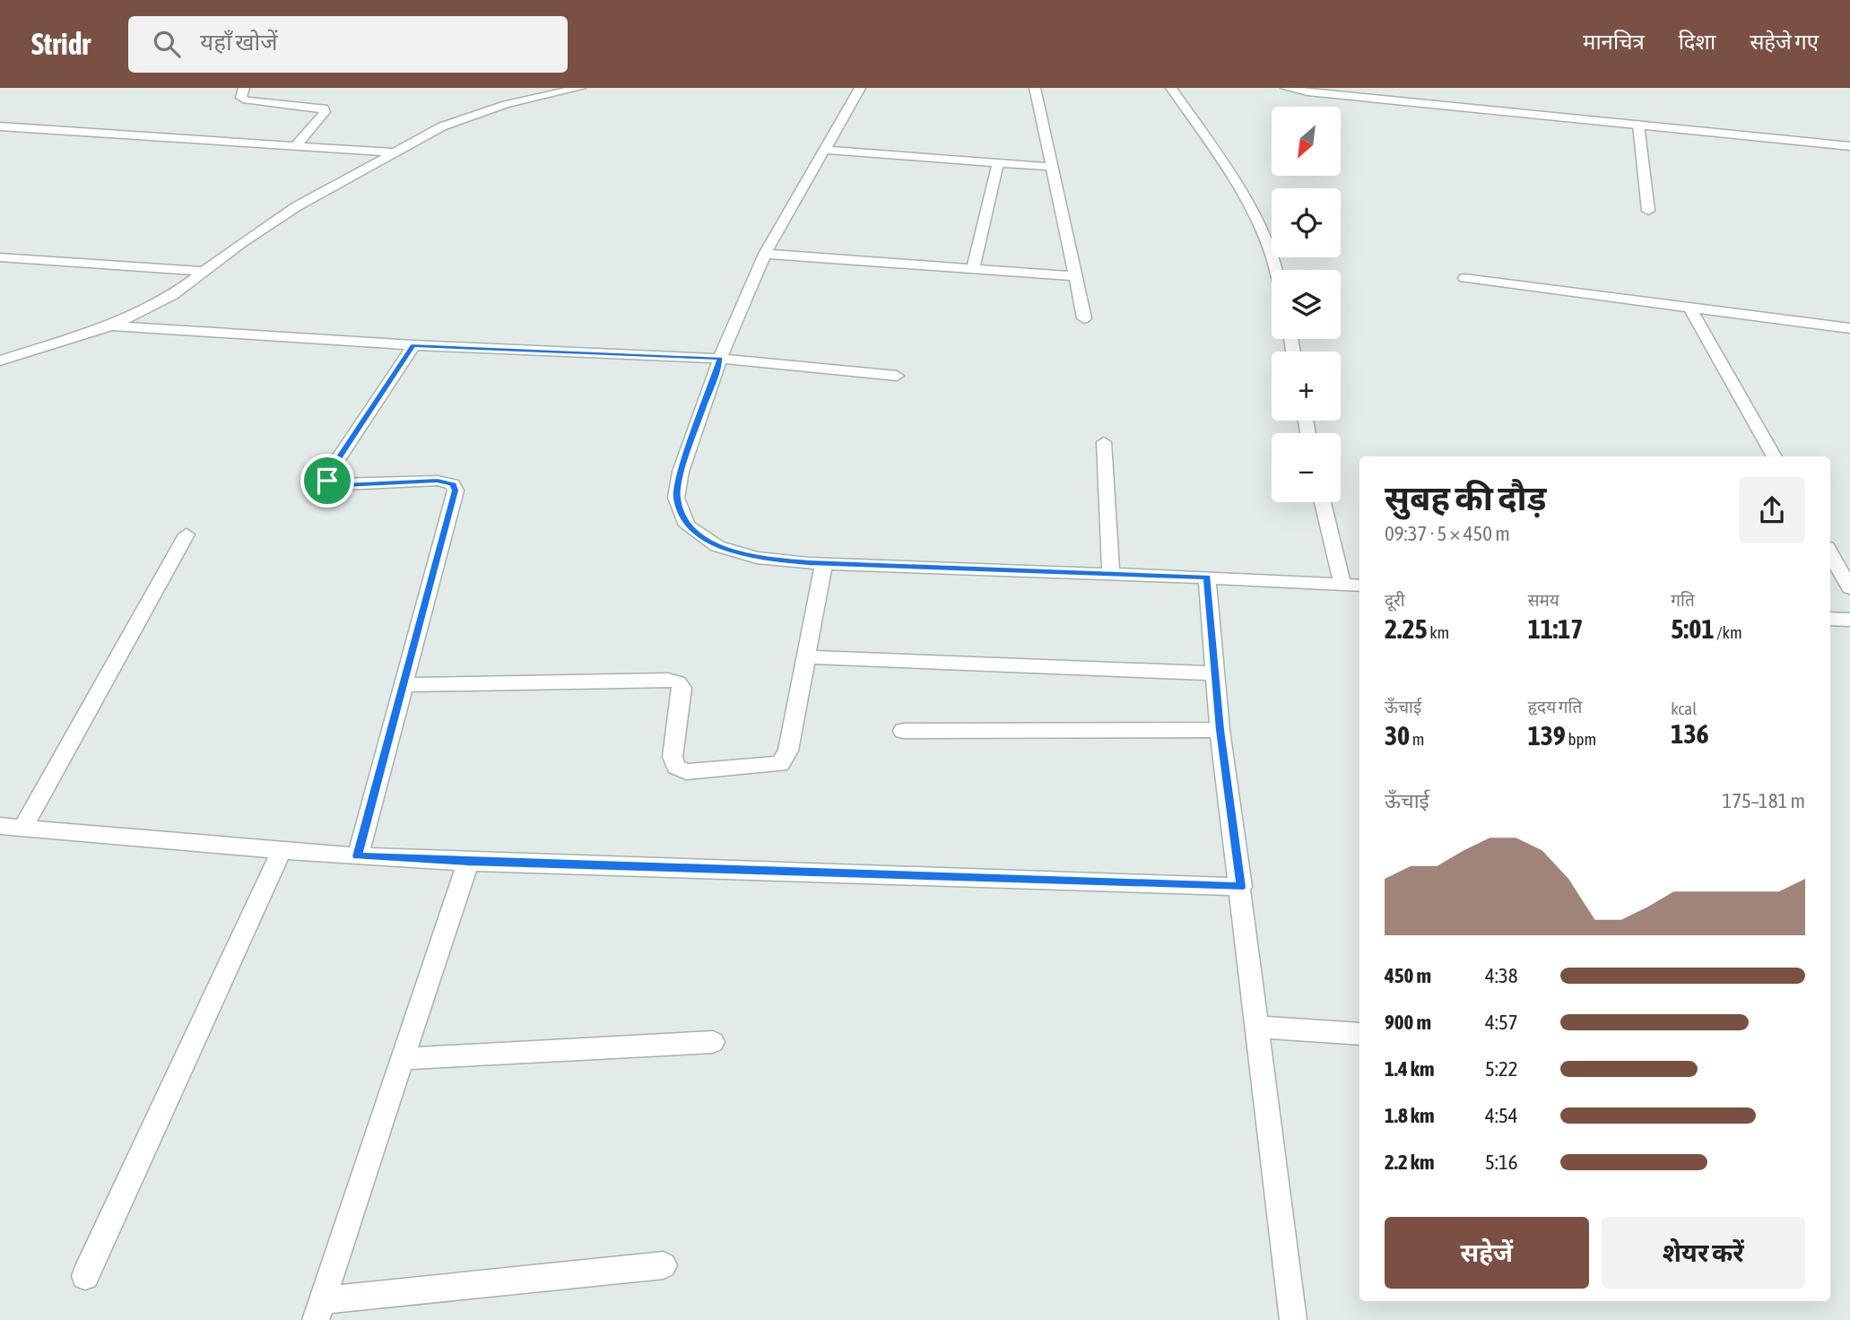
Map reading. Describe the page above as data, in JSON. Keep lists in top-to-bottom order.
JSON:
{
  "north": "bottom left",
  "page": {
    "header": "Stridr",
    "search": "यहाँ खोजें",
    "nav": ["मानचित्र", "दिशा", "सहेजे गए"],
    "map_buttons": ["+", "−"],
    "heading": ["सुबह की दौड़", "09:37 · 5 × 450 m"],
    "stats": [
      ["दूरी", "2.25 km"],
      ["समय", "11:17"],
      ["गति", "5:01 /km"],
      ["ऊँचाई", "30 m"],
      ["हृदय गति", "139 bpm"],
      ["kcal", "136"]
    ],
    "chart": ["ऊँचाई", "175–181 m"],
    "list": [
      {
        "name": "450 m",
        "note": "4:38"
      },
      {
        "name": "900 m",
        "note": "4:57"
      },
      {
        "name": "1.4 km",
        "note": "5:22"
      },
      {
        "name": "1.8 km",
        "note": "4:54"
      },
      {
        "name": "2.2 km",
        "note": "5:16"
      }
    ],
    "buttons": ["सहेजें", "शेयर करें"]
  }
}
